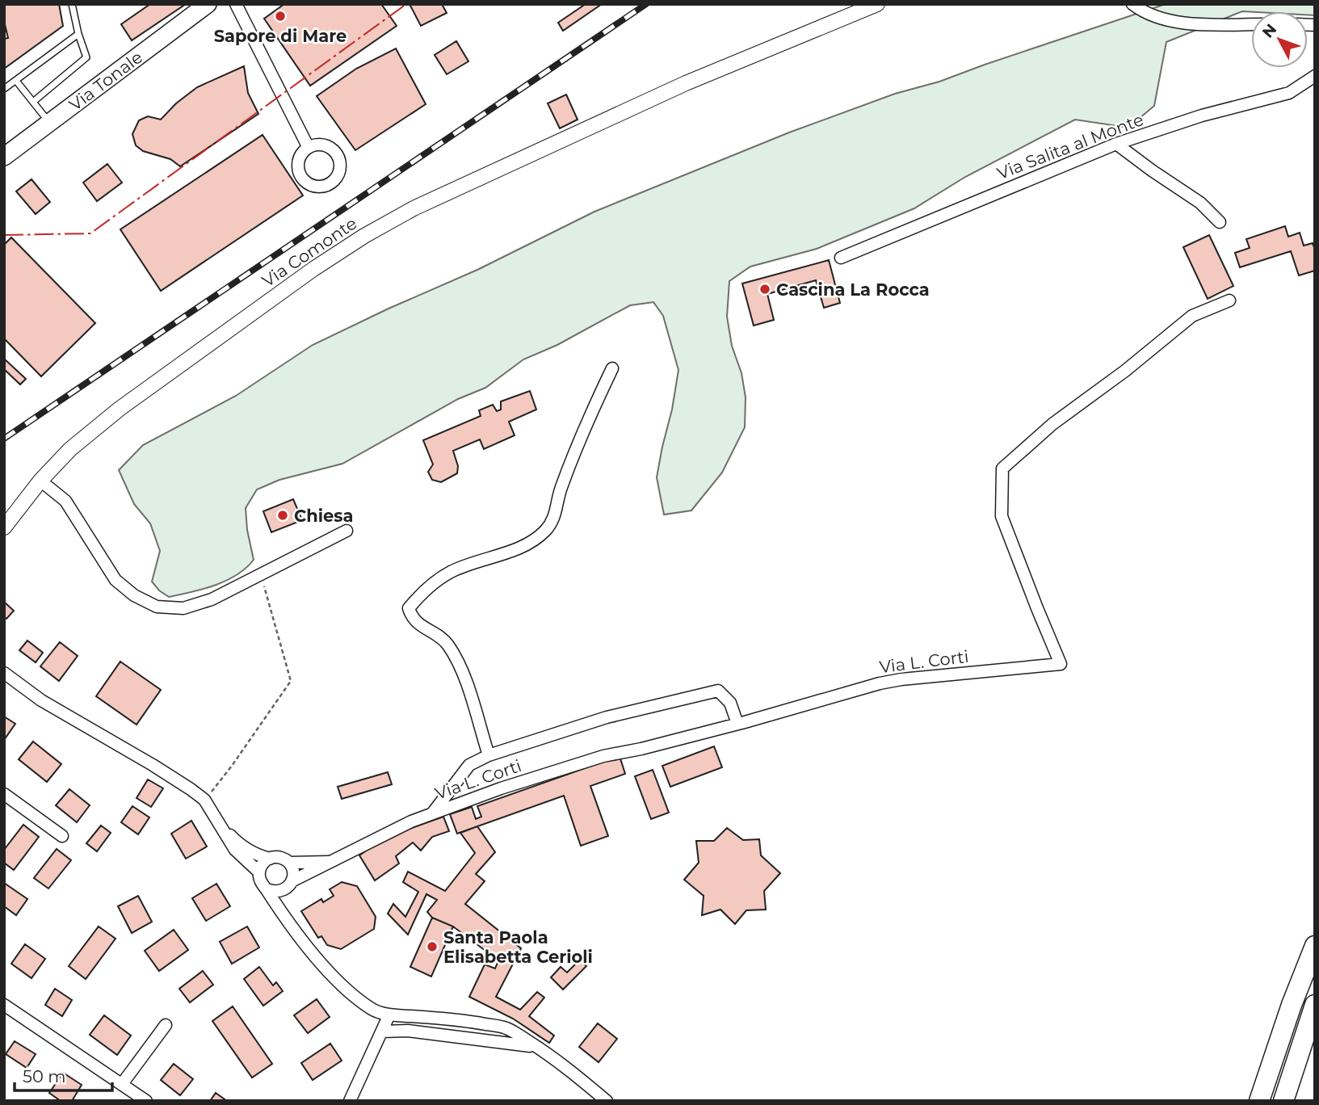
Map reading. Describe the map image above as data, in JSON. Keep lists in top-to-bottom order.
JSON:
{
  "streets": {
    "main road": ["Via Tonale"],
    "street": ["Via Salita al Monte", "Via Comonte", "Via L. Corti"]
  },
  "places": [
    "Sapore di Mare",
    "Cascina La Rocca",
    "Chiesa",
    "Santa Paola Elisabetta Cerioli"
  ],
  "scale_bar": "50 m",
  "north": "top left"
}
